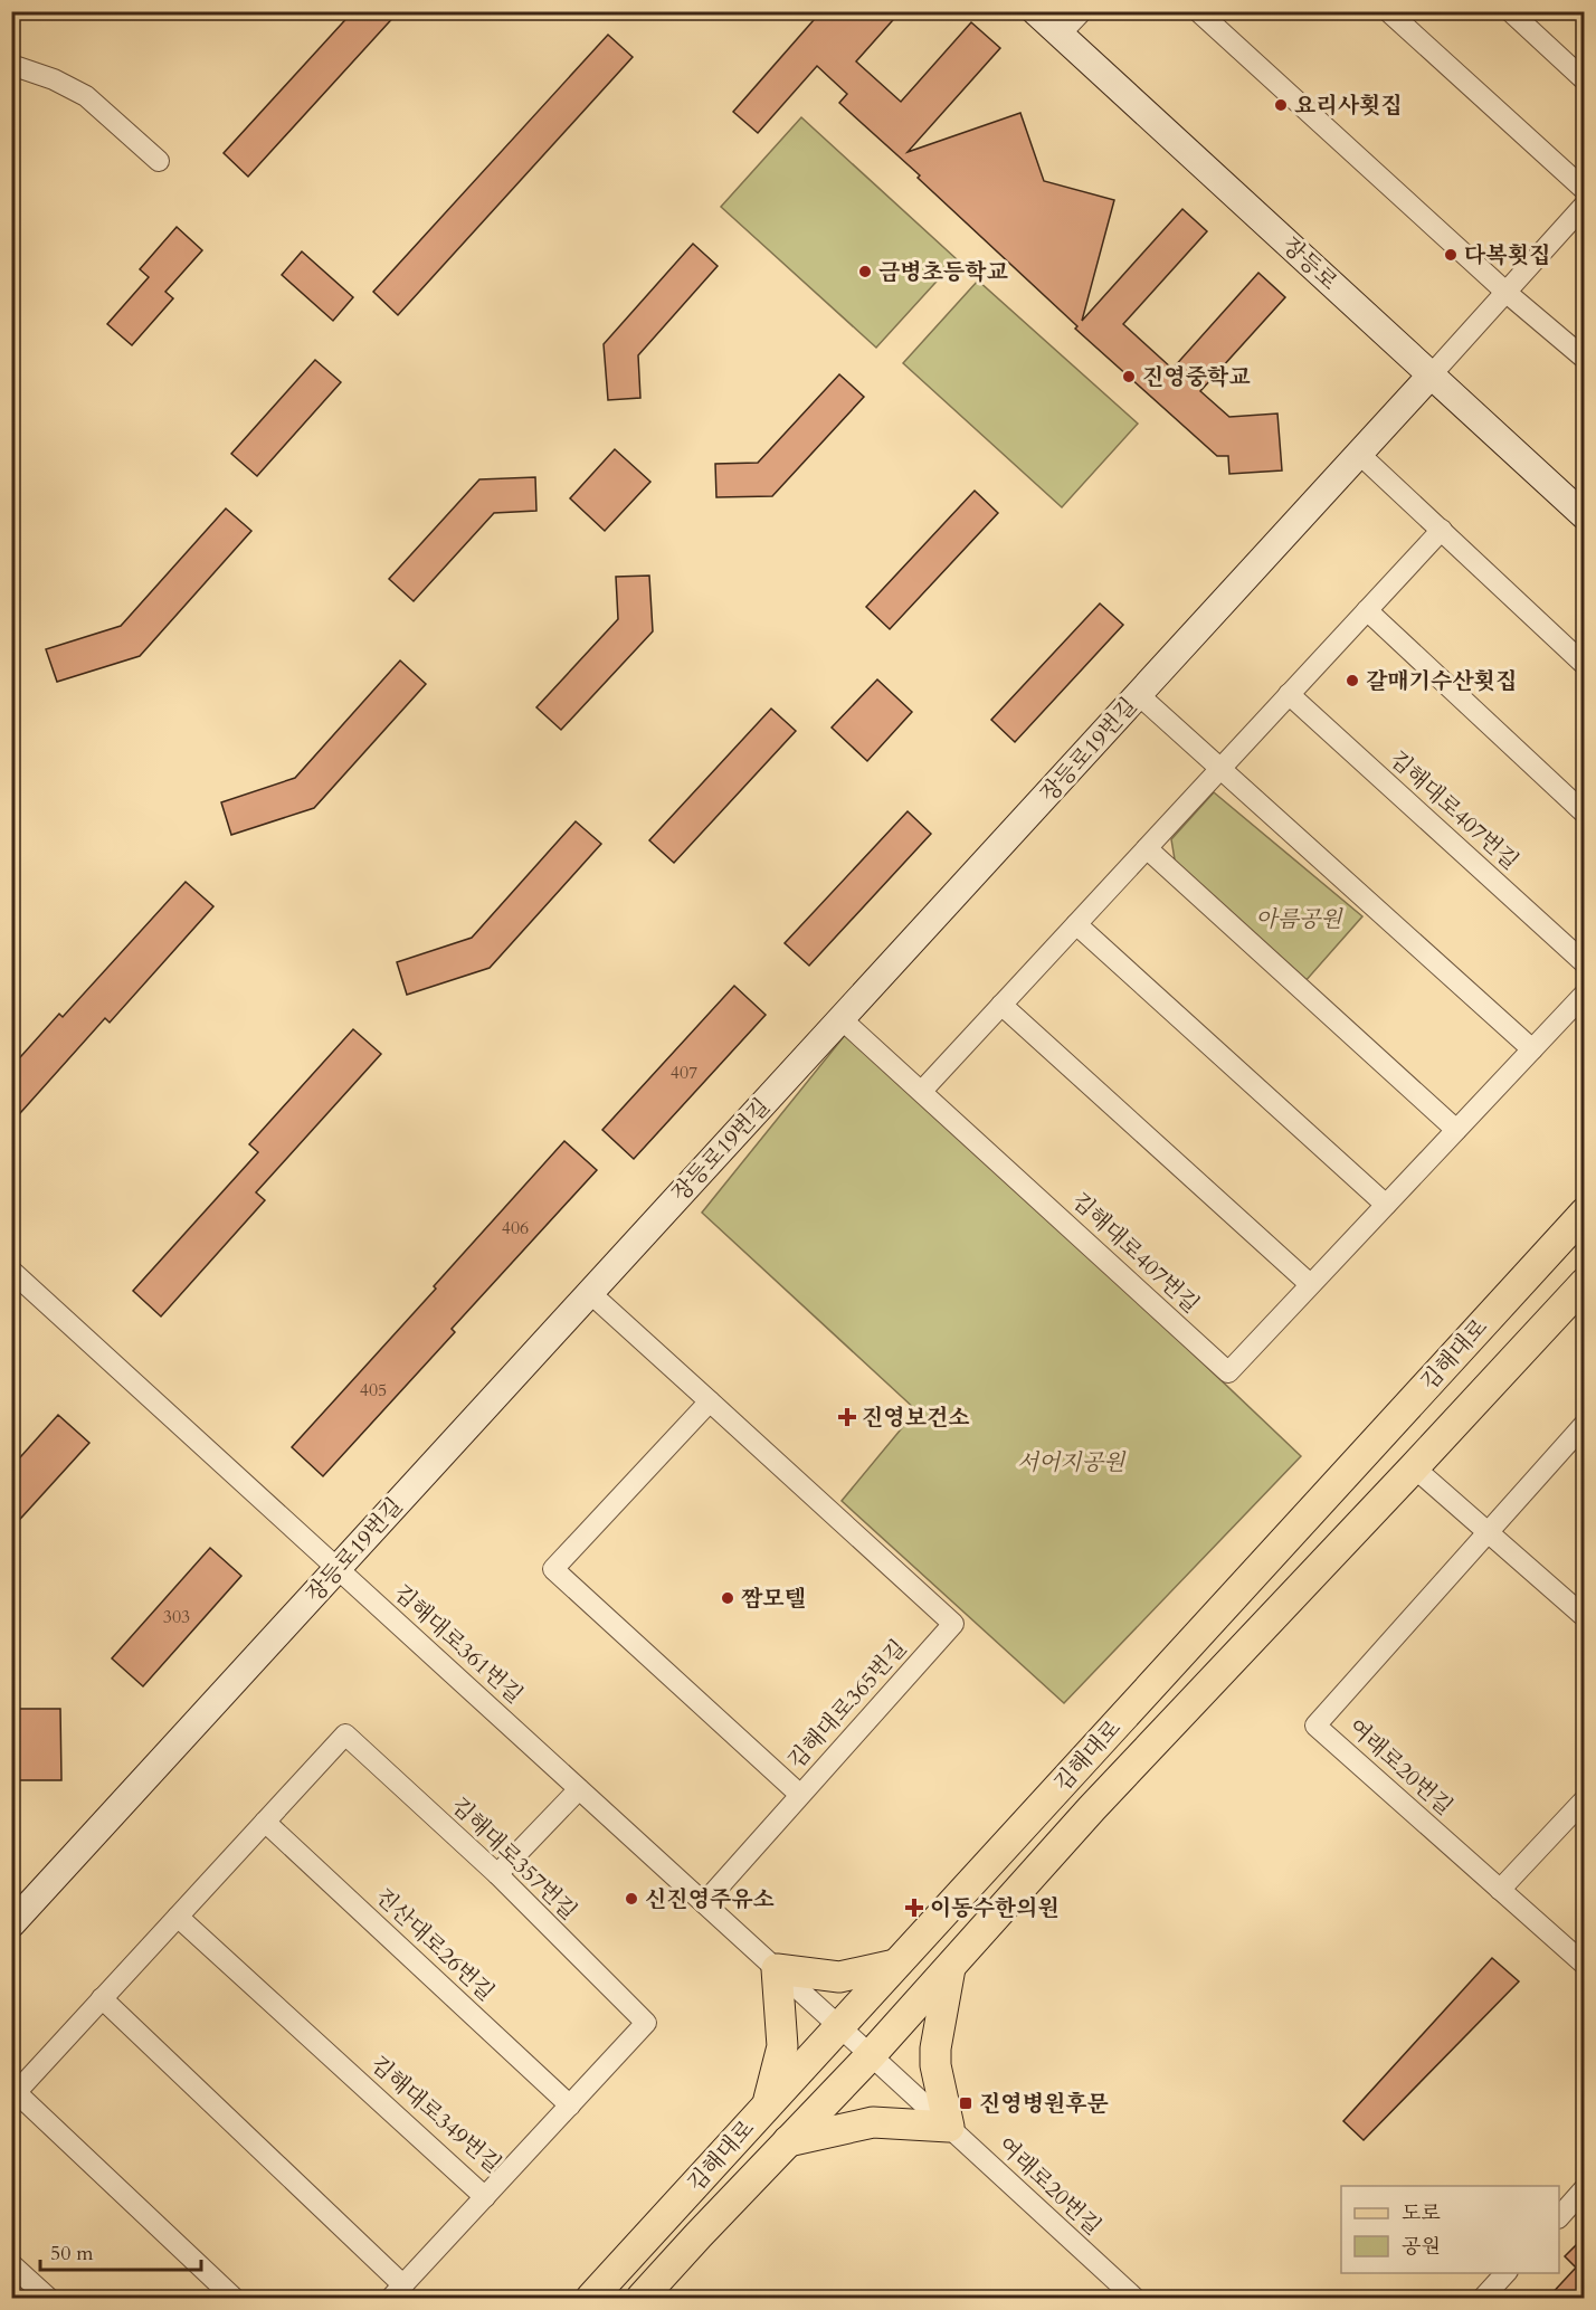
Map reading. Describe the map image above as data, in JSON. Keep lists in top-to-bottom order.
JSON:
{
  "streets": {
    "main road": ["김해대로"],
    "street": [
      "장등로",
      "장등로19번길",
      "김해대로407번길",
      "김해대로361번길",
      "김해대로365번길",
      "여래로20번길",
      "김해대로357번길",
      "진산대로26번길",
      "김해대로349번길"
    ]
  },
  "crossings": [
    ["장등로", "장등로19번길"],
    ["장등로19번길", "김해대로407번길"],
    ["장등로19번길", "김해대로361번길"],
    ["장등로19번길", "김해대로365번길"],
    ["김해대로", "김해대로361번길"],
    ["김해대로", "여래로20번길"],
    ["김해대로361번길", "여래로20번길"],
    ["김해대로357번길", "진산대로26번길"],
    ["김해대로357번길", "김해대로349번길"],
    ["진산대로26번길", "김해대로349번길"]
  ],
  "parks": ["아름공원", "서어지공원"],
  "places": {
    "other": [
      "요리사횟집",
      "다복횟집",
      "금병초등학교",
      "진영중학교",
      "갈매기수산횟집",
      "짬모텔",
      "신진영주유소"
    ],
    "health": ["진영보건소", "이동수한의원"],
    "transit": ["진영병원후문"]
  },
  "house_numbers": [
    "407",
    "406",
    "405",
    "303"
  ],
  "legend": ["도로", "공원"],
  "scale_bar": "50 m"
}
